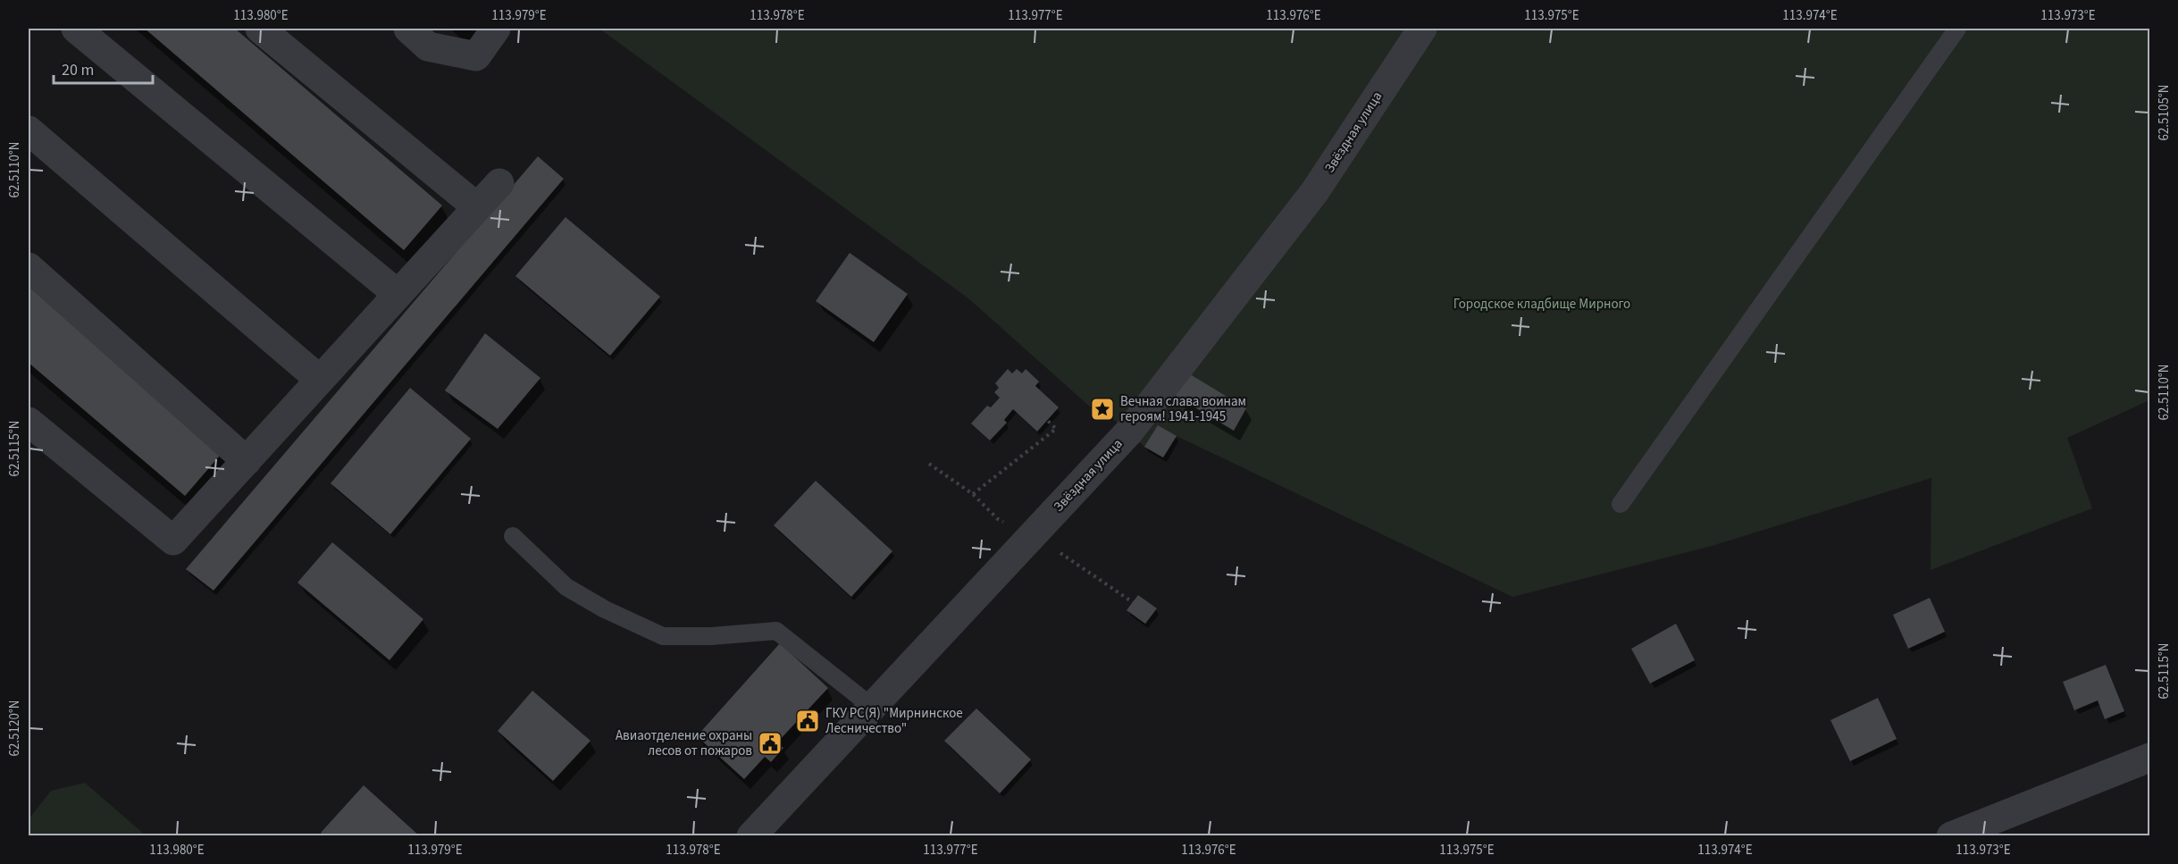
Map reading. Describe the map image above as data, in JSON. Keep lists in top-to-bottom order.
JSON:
{
  "streets": {
    "street": ["Звёздная улица"]
  },
  "parks": ["Городское кладбище Мирного"],
  "places": {
    "place": ["Вечная слава воинам героям! 1941-1945"],
    "public building": ["ГКУ РС(Я) \"Мирнинское Лесничество\"", "Авиаотделение охраны лесов от пожаров"]
  },
  "scale_bar": "20 m",
  "coordinates": [
    "113.980°E",
    "113.979°E",
    "113.978°E",
    "113.977°E",
    "113.976°E",
    "113.975°E",
    "113.974°E",
    "113.973°E",
    "62.5105°N",
    "62.5110°N",
    "62.5115°N",
    "62.5120°N"
  ]
}
